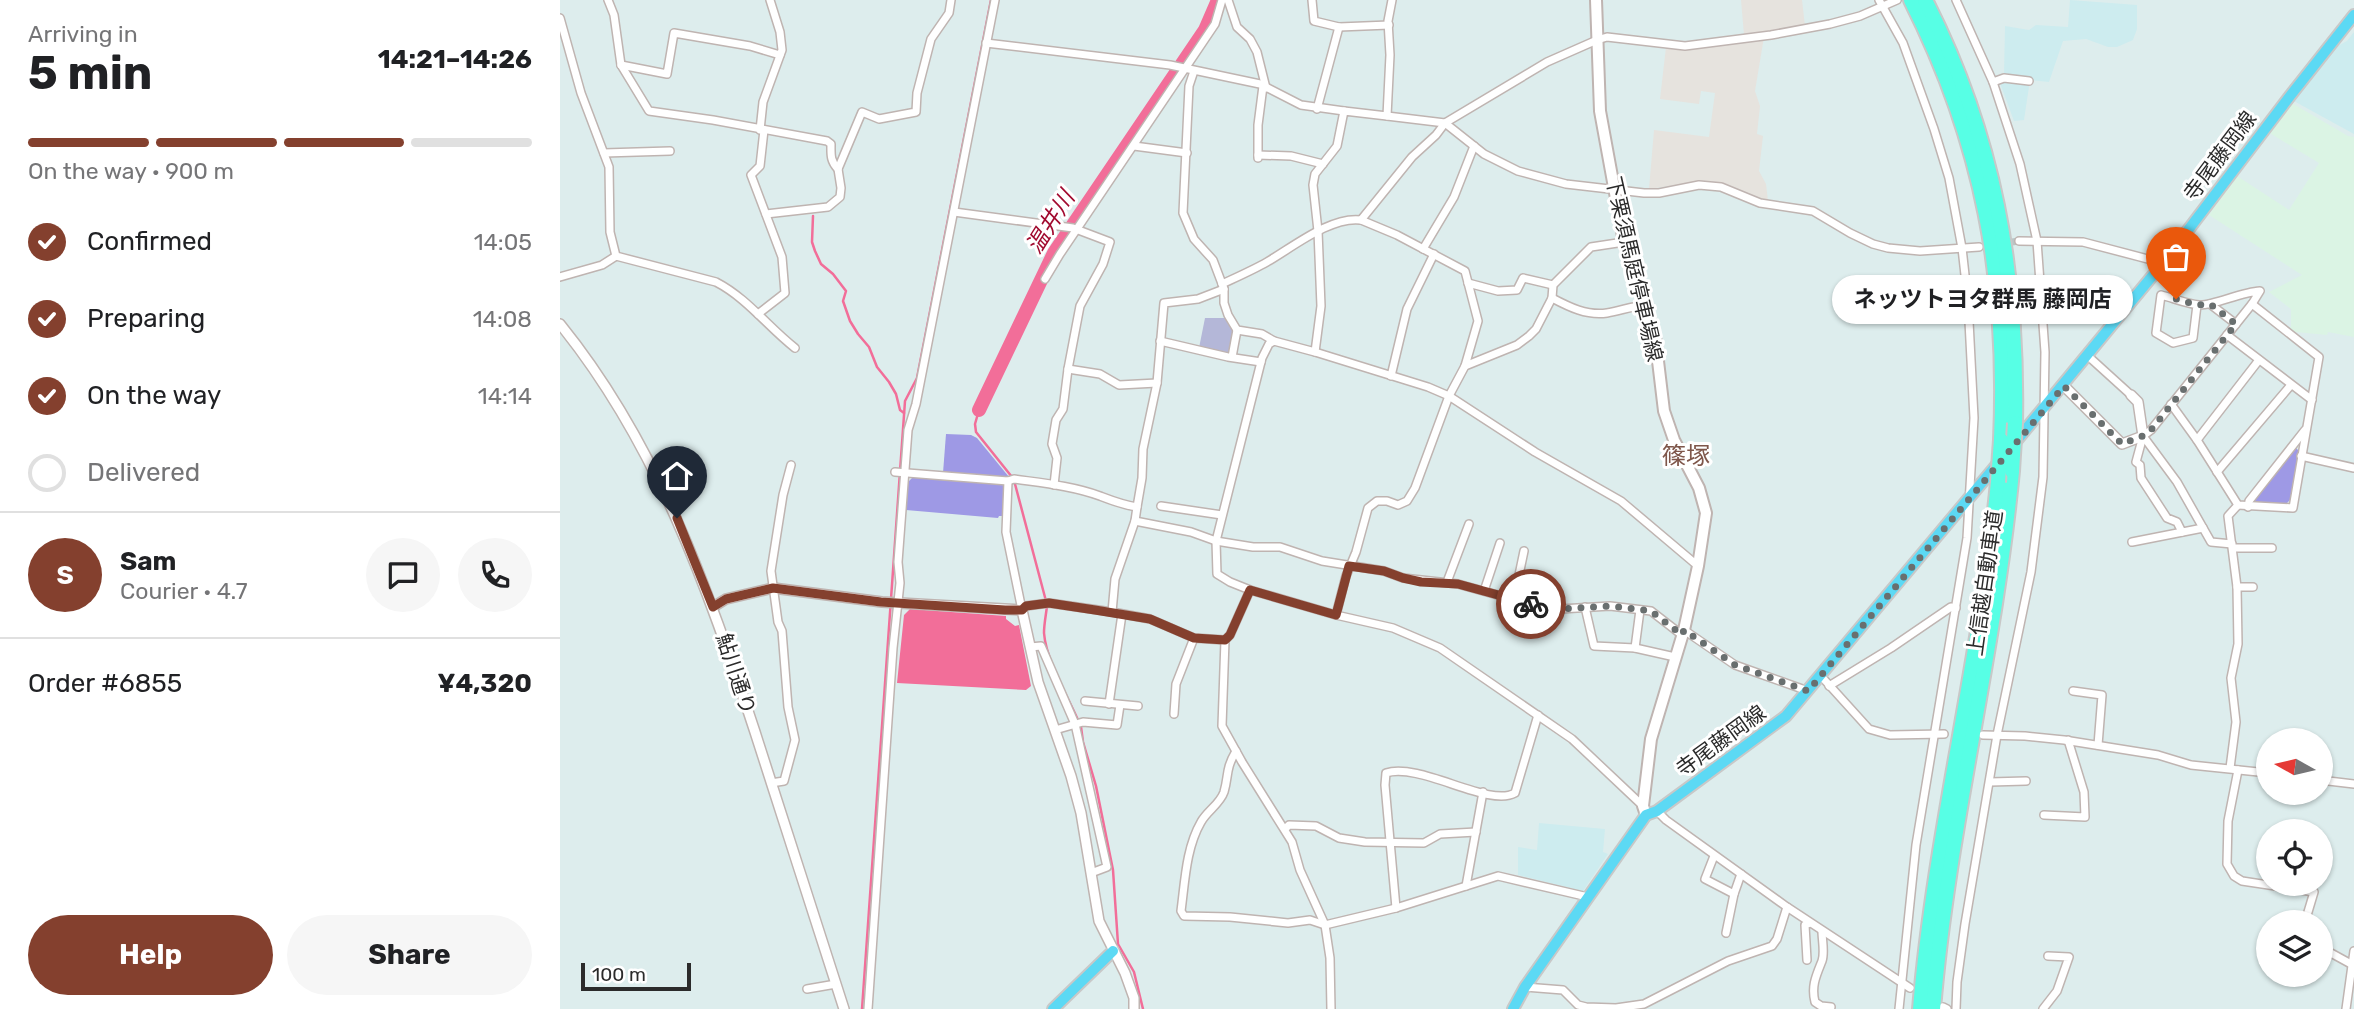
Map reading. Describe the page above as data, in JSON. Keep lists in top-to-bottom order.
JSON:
{
  "streets": {
    "highway": ["上信越自動車道"],
    "main road": ["寺尾藤岡線", "下栗須馬庭停車場線"],
    "street": ["鮎川通り"]
  },
  "crossings": [
    ["寺尾藤岡線", "下栗須馬庭停車場線"]
  ],
  "districts": ["篠塚"],
  "water": ["温井川"],
  "places": ["ネッツトヨタ群馬 藤岡店"],
  "scale_bar": "100 m",
  "north": "left",
  "page": {
    "heading": ["5 min", "Arriving in", "14:21–14:26"],
    "panel": [
      "Sam",
      "Courier · 4.7",
      "Order #6855",
      "¥4,320"
    ],
    "bar": "On the way · 900 m",
    "list": [
      ["Confirmed", "14:05"],
      ["Preparing", "14:08"],
      ["On the way", "14:14"],
      "Delivered"
    ],
    "bubble": "ネッツトヨタ群馬 藤岡店",
    "round": "S",
    "buttons": ["Help", "Share"],
    "scale": "100 m"
  }
}
